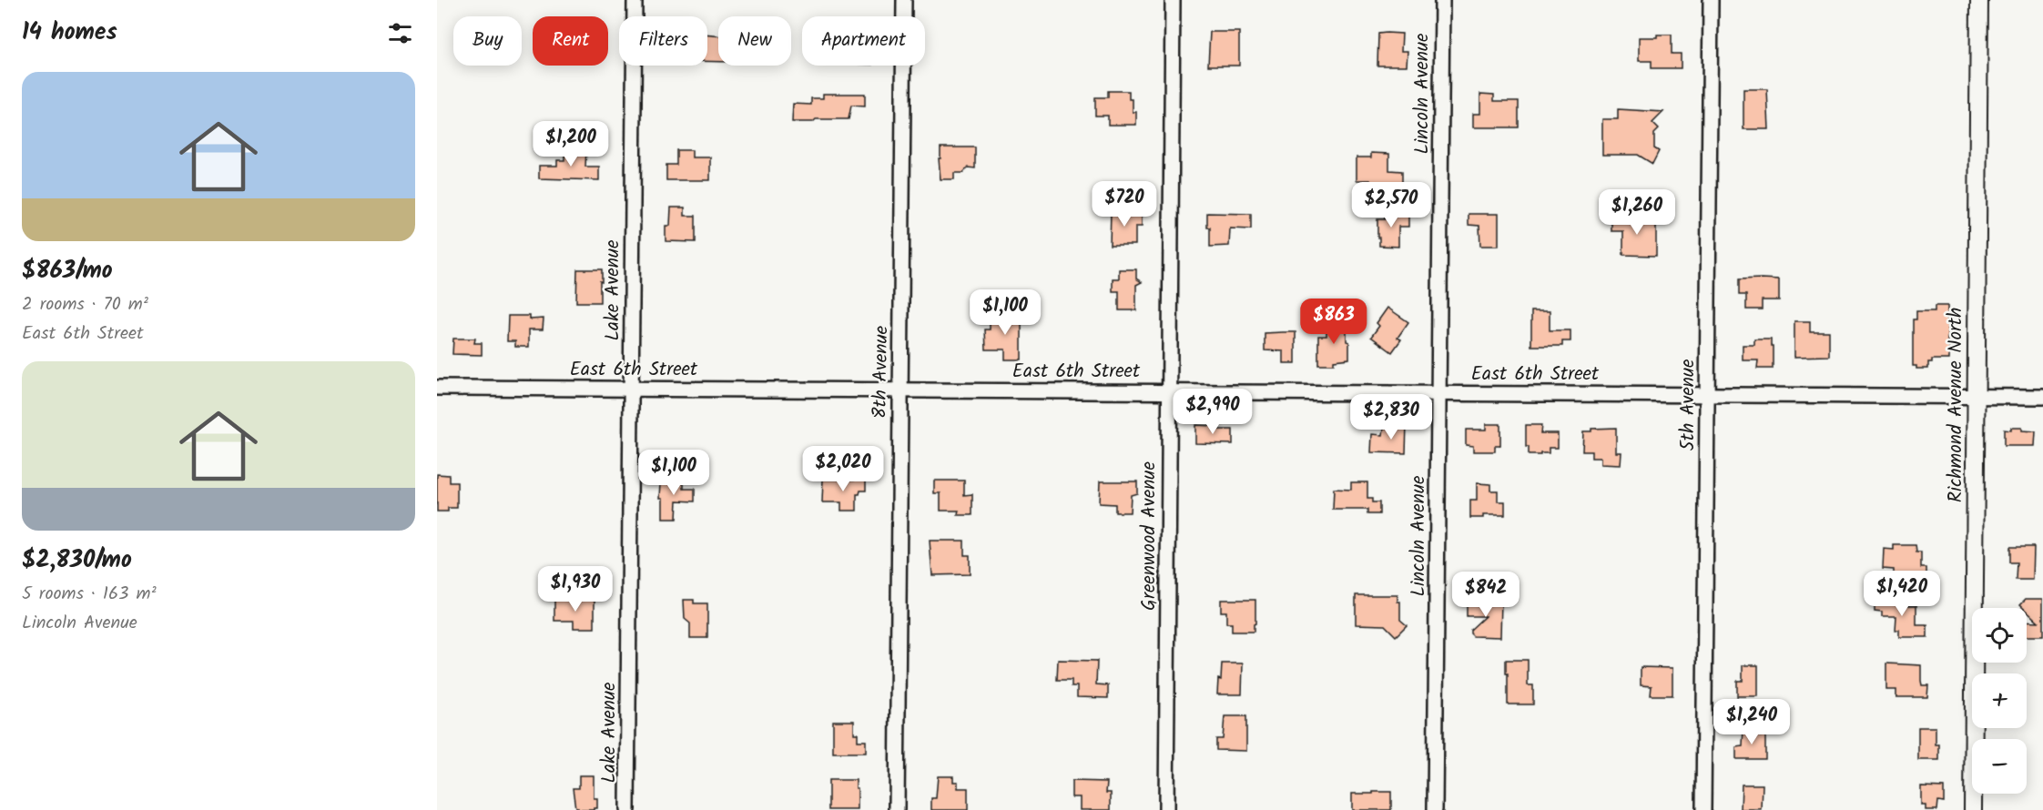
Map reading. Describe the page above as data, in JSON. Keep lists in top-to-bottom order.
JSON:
{
  "streets": {
    "street": [
      "Lincoln Avenue",
      "Lake Avenue",
      "East 6th Street",
      "8th Avenue",
      "5th Avenue",
      "Richmond Avenue North",
      "Greenwood Avenue"
    ]
  },
  "crossings": [
    ["Lincoln Avenue", "East 6th Street"],
    ["Lake Avenue", "East 6th Street"],
    ["East 6th Street", "8th Avenue"],
    ["East 6th Street", "5th Avenue"],
    ["East 6th Street", "Richmond Avenue North"],
    ["East 6th Street", "Greenwood Avenue"]
  ],
  "page": {
    "heading": "14 homes",
    "chip": [
      "Buy",
      "Rent",
      "Filters",
      "New",
      "Apartment"
    ],
    "list": [
      {
        "name": "$863/mo",
        "note": "2 rooms · 70 m² · East 6th Street"
      },
      {
        "name": "$2,830/mo",
        "note": "5 rooms · 163 m² · Lincoln Avenue"
      }
    ],
    "price": [
      "$1,200",
      "$720",
      "$2,570",
      "$1,260",
      "$1,100",
      "$863",
      "$2,990",
      "$2,830",
      "$2,020",
      "$1,100",
      "$1,930",
      "$1,420",
      "$842",
      "$1,240"
    ],
    "map_buttons": ["+", "−"]
  }
}
